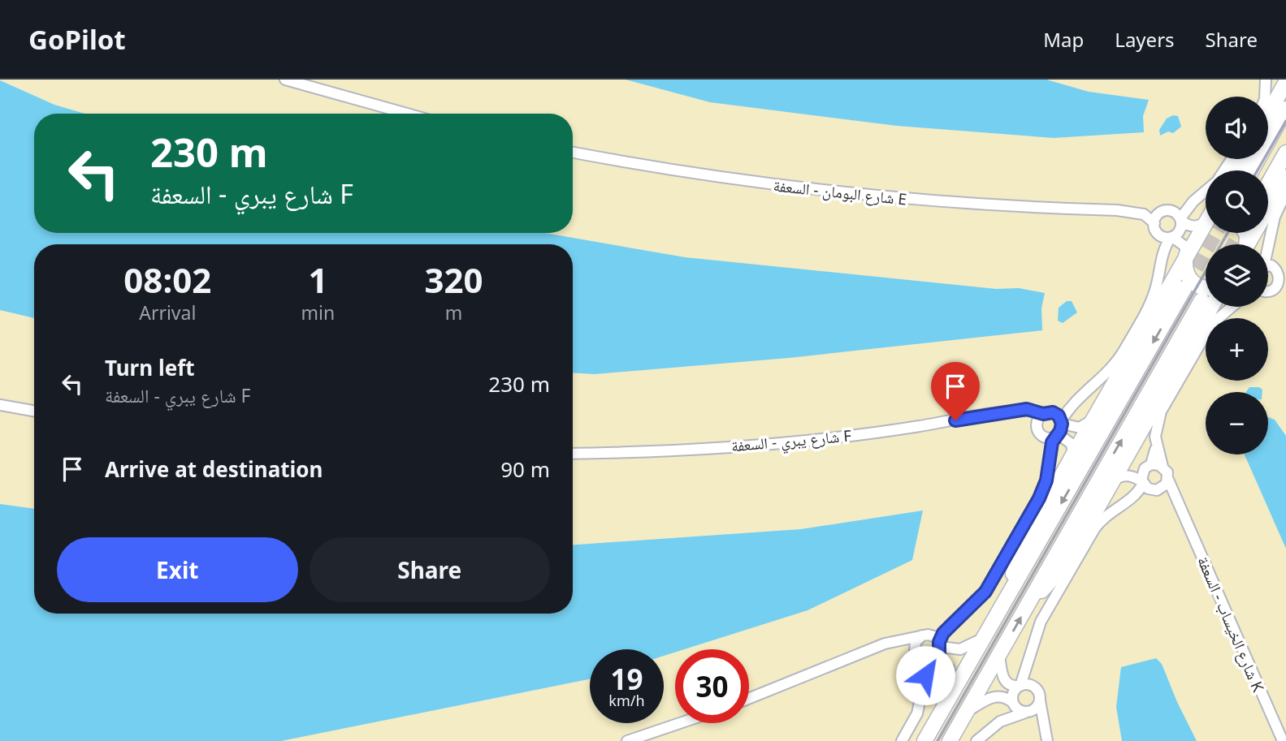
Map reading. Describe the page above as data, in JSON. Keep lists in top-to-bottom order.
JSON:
{
  "streets": {
    "street": ["شارع البومان - السعفة E", "شارع يبري - السعفة F", "شارع الخيساب - السعفة K"]
  },
  "page": {
    "header": "GoPilot",
    "nav": ["Map", "Layers", "Share"],
    "map_buttons": ["+", "−"],
    "turn": ["230 m", "شارع يبري - السعفة F"],
    "eta": [
      "08:02",
      "Arrival",
      "1",
      "min",
      "320",
      "m"
    ],
    "list": [
      {
        "name": "Turn left",
        "note": "شارع يبري - السعفة F",
        "value": "230 m"
      },
      {
        "name": "Arrive at destination",
        "value": "90 m"
      }
    ],
    "buttons": ["Exit", "Share"],
    "speed": "19 km/h",
    "limit": "30"
  }
}
